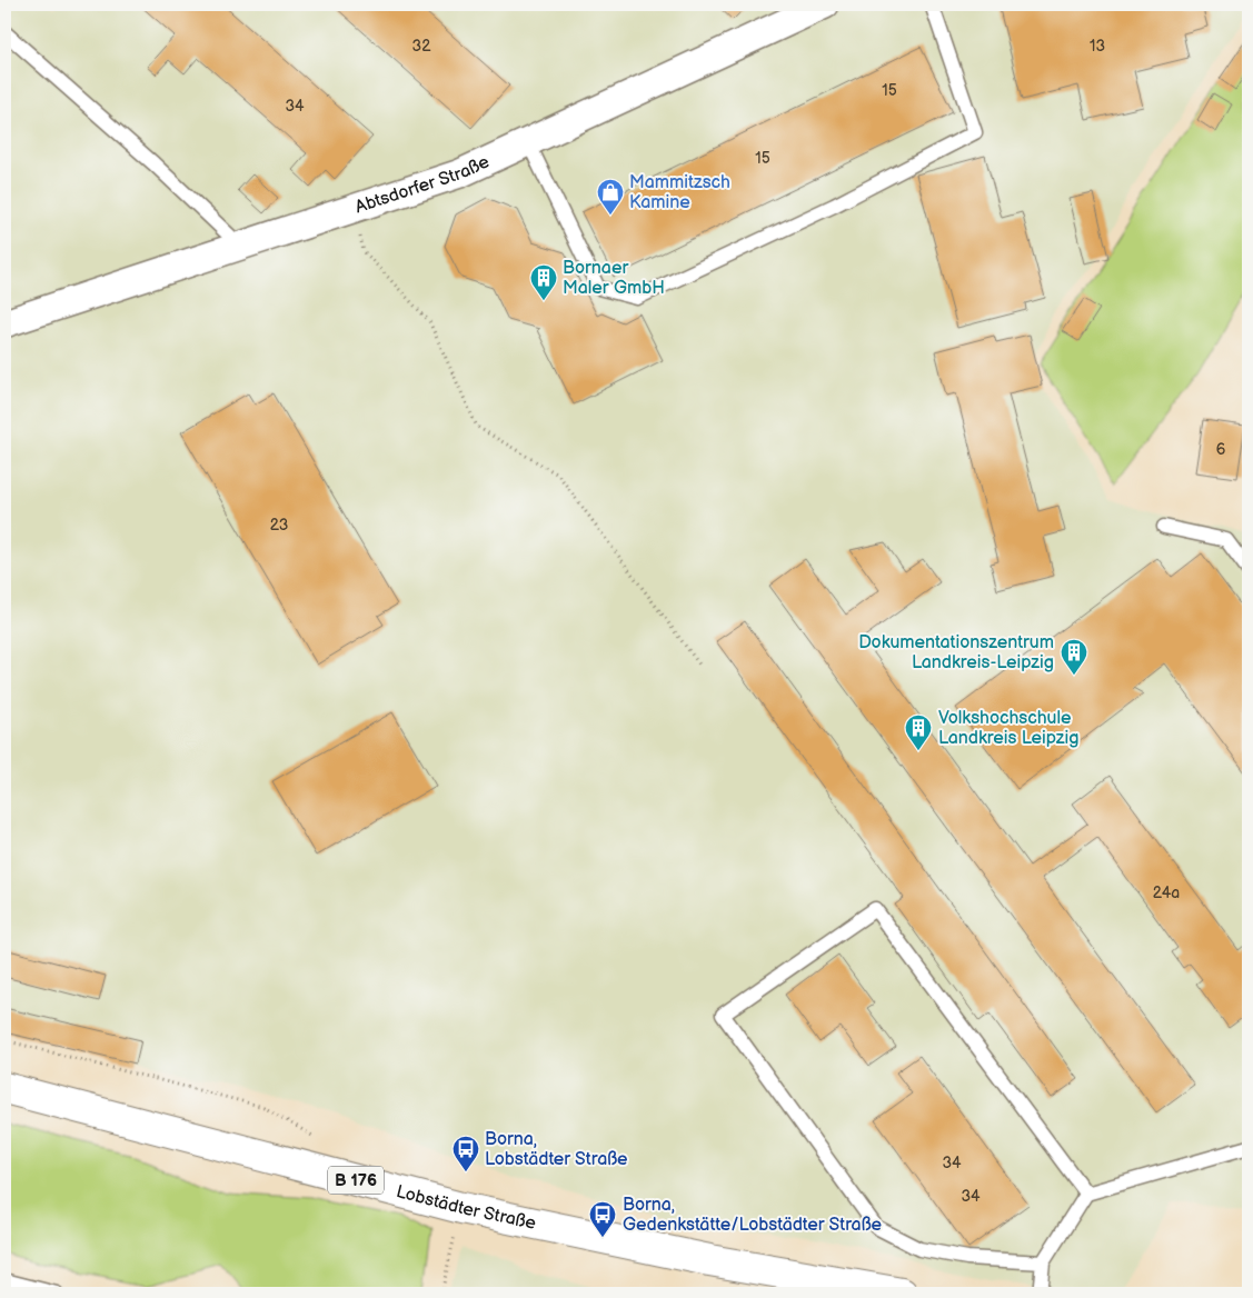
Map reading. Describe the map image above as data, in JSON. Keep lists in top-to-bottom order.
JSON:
{
  "streets": {
    "main road": ["B 176", "Lobstädter Straße"],
    "street": ["Abtsdorfer Straße"]
  },
  "places": {
    "shop": ["Mammitzsch Kamine"],
    "building": ["Bornaer Maler GmbH", "Dokumentationszentrum Landkreis-Leipzig", "Volkshochschule Landkreis Leipzig"],
    "bus stop": ["Borna, Lobstädter Straße", "Borna, Gedenkstätte/Lobstädter Straße"]
  },
  "house_numbers": [
    "32",
    "13",
    "15",
    "34",
    "15",
    "6",
    "23",
    "24a",
    "34",
    "34"
  ]
}
